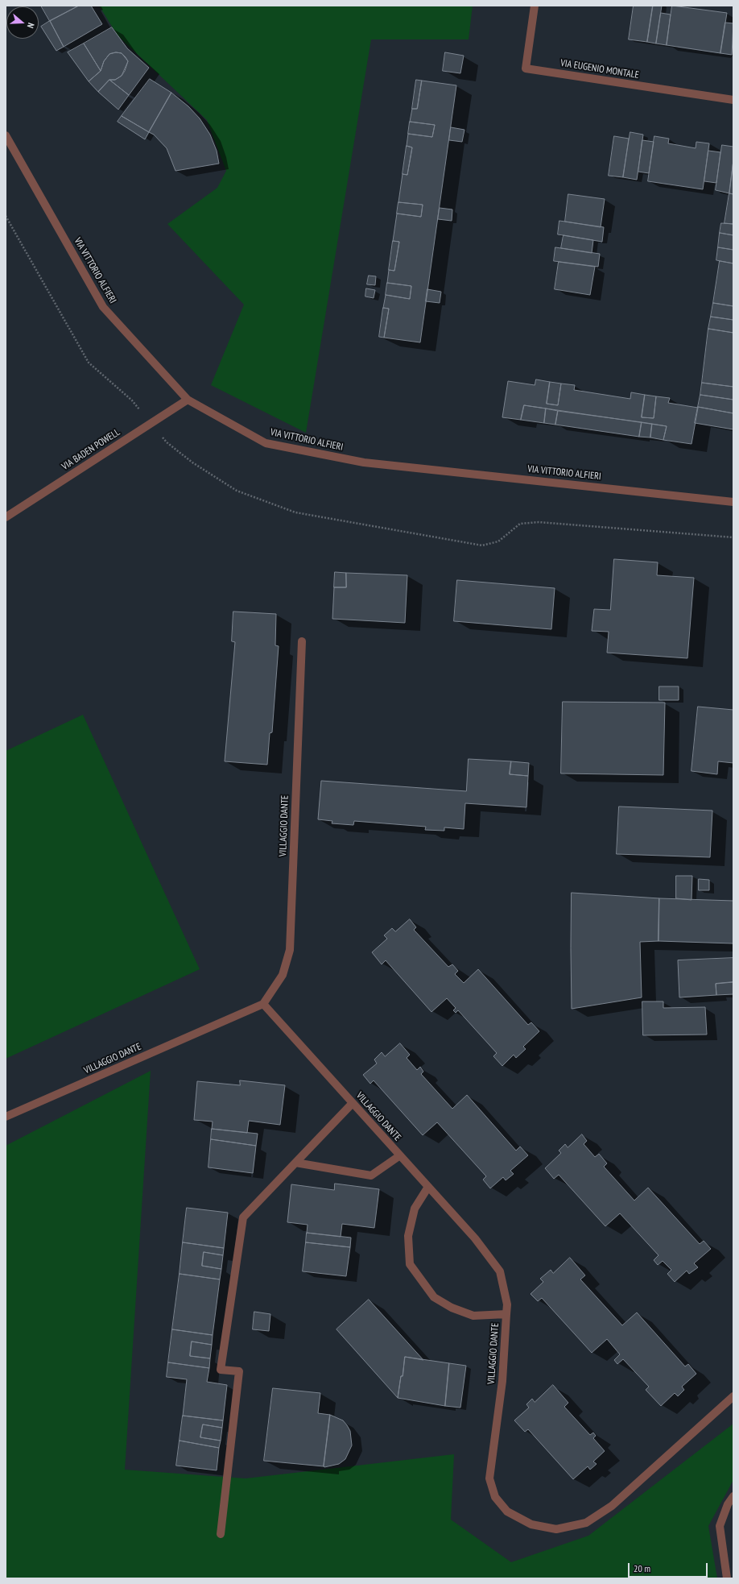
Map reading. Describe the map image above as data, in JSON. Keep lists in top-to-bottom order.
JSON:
{
  "streets": {
    "street": [
      "VIA EUGENIO MONTALE",
      "VIA VITTORIO ALFIERI",
      "VIA BADEN POWELL",
      "VILLAGGIO DANTE"
    ]
  },
  "crossings": [
    ["VIA VITTORIO ALFIERI", "VIA BADEN POWELL"]
  ],
  "scale_bar": "20 m",
  "north": "right"
}
